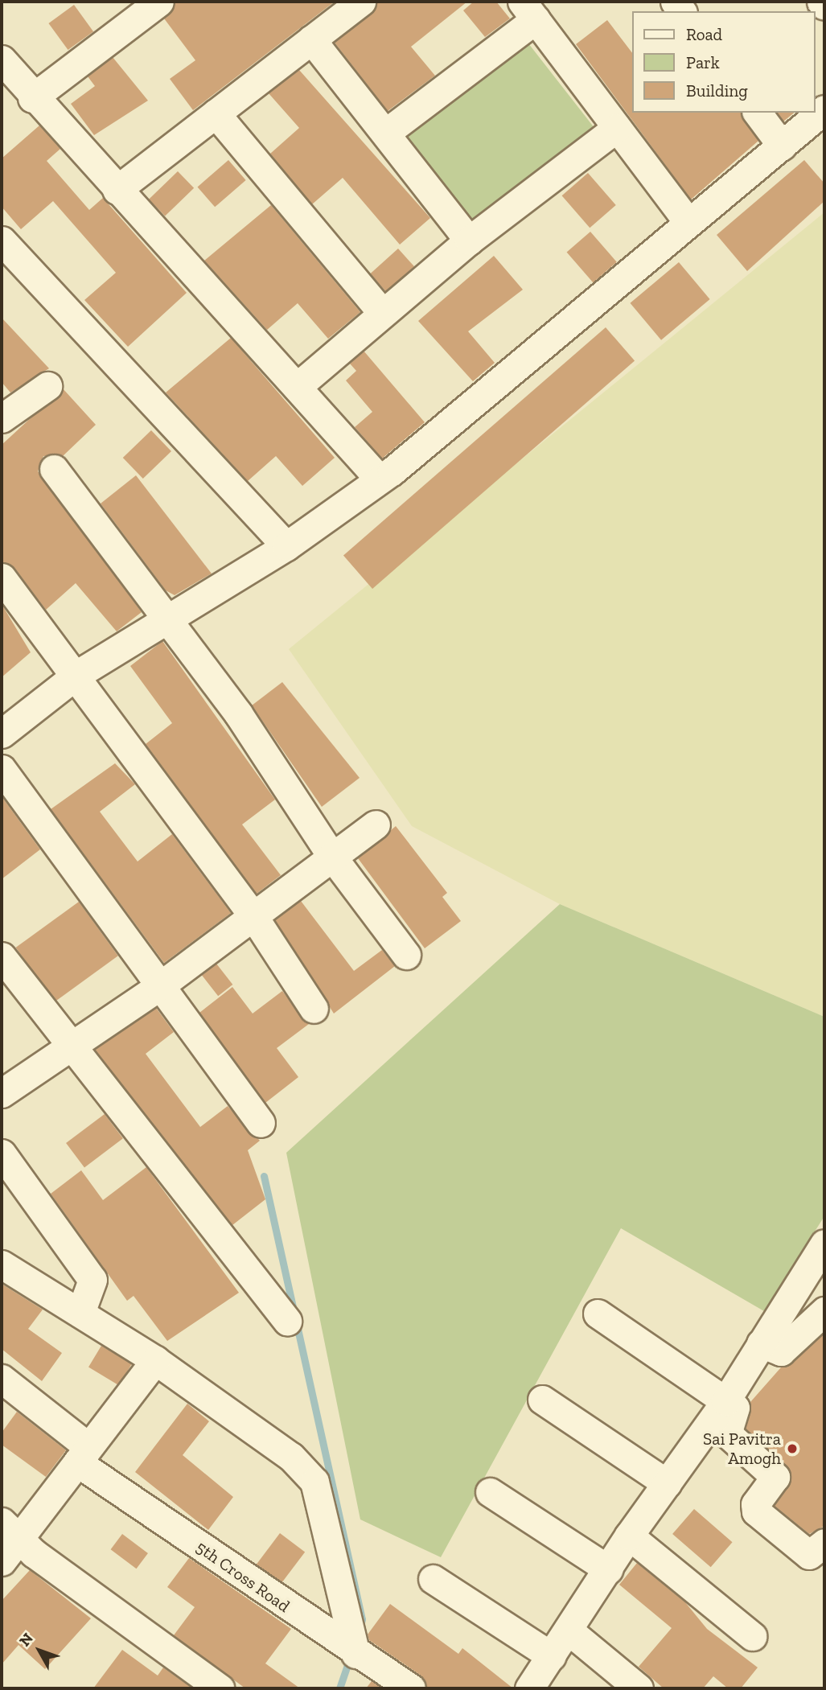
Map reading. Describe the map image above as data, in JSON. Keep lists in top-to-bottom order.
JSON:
{
  "streets": {
    "street": ["5th Cross Road"]
  },
  "places": ["Sai Pavitra Amogh"],
  "legend": ["Road", "Park", "Building"],
  "north": "top left"
}
